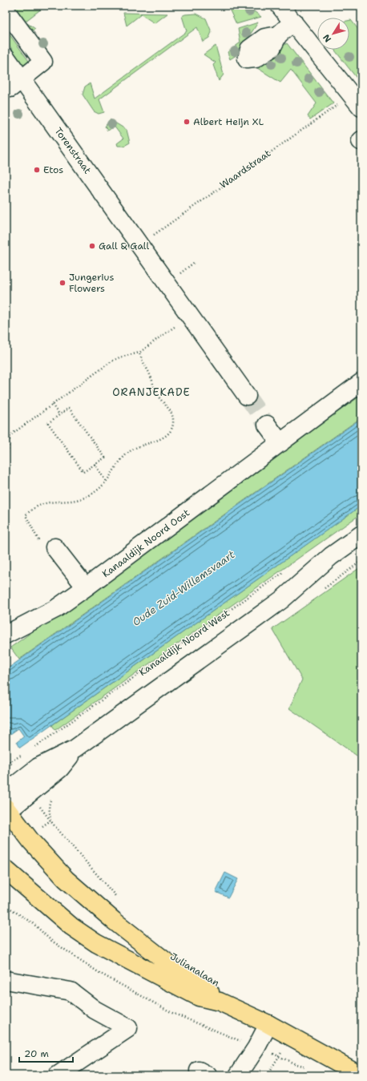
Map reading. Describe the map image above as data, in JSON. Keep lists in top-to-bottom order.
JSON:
{
  "streets": {
    "main road": ["Julianalaan"],
    "street": ["Torenstraat", "Kanaaldijk Noord Oost"],
    "path": ["Waardstraat", "Kanaaldijk Noord West"]
  },
  "crossings": [
    ["Torenstraat", "Waardstraat"]
  ],
  "districts": ["ORANJEKADE"],
  "water": ["Oude Zuid-Willemsvaart"],
  "places": [
    "Albert Heijn XL",
    "Etos",
    "Gall & Gall",
    "Jungerius Flowers"
  ],
  "scale_bar": "20 m",
  "north": "bottom left"
}
